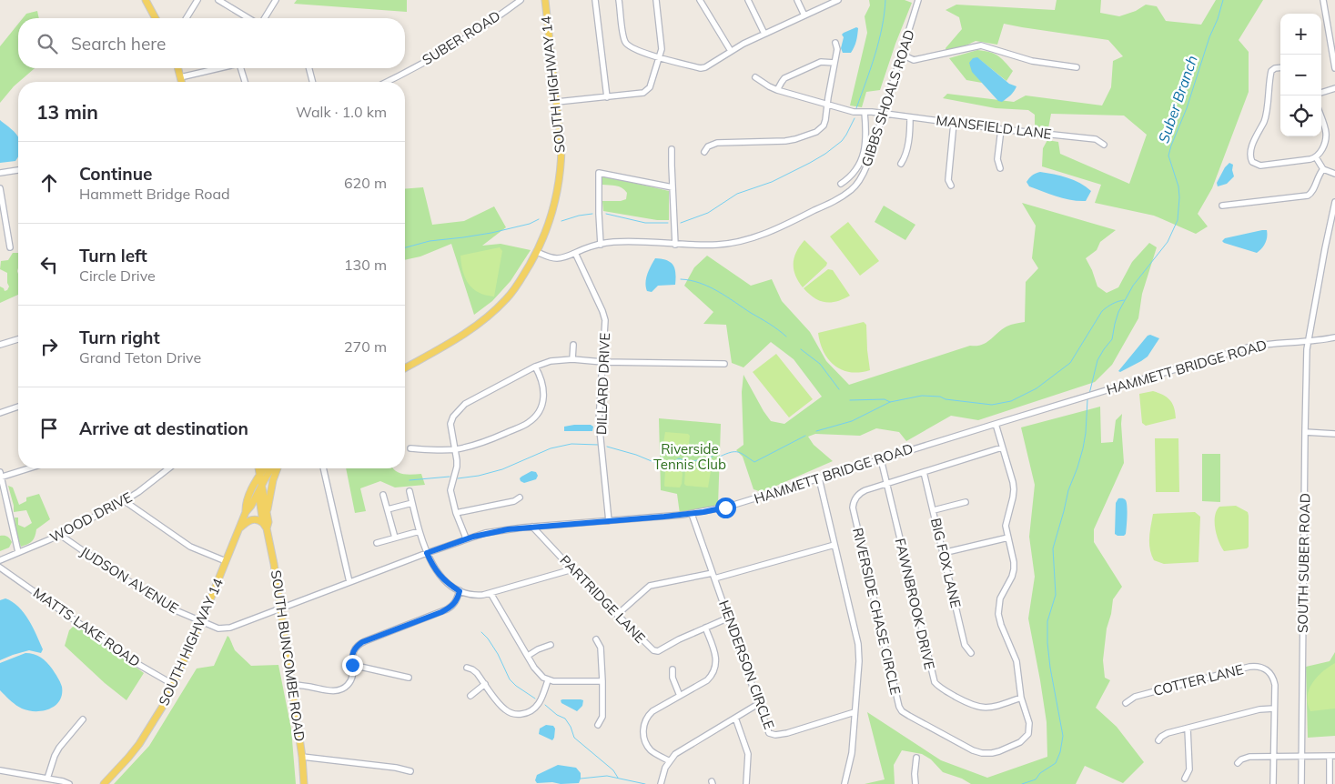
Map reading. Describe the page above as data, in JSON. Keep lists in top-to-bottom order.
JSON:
{
  "streets": {
    "main road": ["SOUTH HIGHWAY 14", "SOUTH BUNCOMBE ROAD"],
    "street": [
      "SUBER ROAD",
      "GIBBS SHOALS ROAD",
      "MANSFIELD LANE",
      "HAMMETT BRIDGE ROAD",
      "DILLARD DRIVE",
      "WOOD DRIVE",
      "BIG FOX LANE",
      "SOUTH SUBER ROAD",
      "JUDSON AVENUE",
      "PARTRIDGE LANE",
      "FAWNBROOK DRIVE",
      "RIVERSIDE CHASE CIRCLE",
      "MATTS LAKE ROAD",
      "HENDERSON CIRCLE",
      "COTTER LANE"
    ]
  },
  "crossings": [
    ["SOUTH HIGHWAY 14", "GIBBS SHOALS ROAD"],
    ["SOUTH HIGHWAY 14", "HAMMETT BRIDGE ROAD"],
    ["SOUTH HIGHWAY 14", "JUDSON AVENUE"],
    ["SOUTH HIGHWAY 14", "MATTS LAKE ROAD"],
    ["SOUTH HIGHWAY 14", "SOUTH BUNCOMBE ROAD"],
    ["GIBBS SHOALS ROAD", "MANSFIELD LANE"],
    ["GIBBS SHOALS ROAD", "DILLARD DRIVE"],
    ["HAMMETT BRIDGE ROAD", "DILLARD DRIVE"],
    ["HAMMETT BRIDGE ROAD", "SOUTH SUBER ROAD"],
    ["HAMMETT BRIDGE ROAD", "JUDSON AVENUE"],
    ["HAMMETT BRIDGE ROAD", "PARTRIDGE LANE"],
    ["HAMMETT BRIDGE ROAD", "FAWNBROOK DRIVE"],
    ["HAMMETT BRIDGE ROAD", "RIVERSIDE CHASE CIRCLE"],
    ["HAMMETT BRIDGE ROAD", "SOUTH BUNCOMBE ROAD"],
    ["HAMMETT BRIDGE ROAD", "HENDERSON CIRCLE"],
    ["WOOD DRIVE", "JUDSON AVENUE"],
    ["BIG FOX LANE", "RIVERSIDE CHASE CIRCLE"],
    ["PARTRIDGE LANE", "HENDERSON CIRCLE"],
    ["FAWNBROOK DRIVE", "RIVERSIDE CHASE CIRCLE"]
  ],
  "water": ["Suber Branch"],
  "parks": ["Riverside Tennis Club"],
  "page": {
    "map_buttons": ["+", "−"],
    "search": "Search here",
    "heading": ["13 min", "Walk · 1.0 km"],
    "list": [
      ["Continue", "Hammett Bridge Road", "620 m"],
      ["Turn left", "Circle Drive", "130 m"],
      ["Turn right", "Grand Teton Drive", "270 m"],
      "Arrive at destination"
    ]
  }
}
